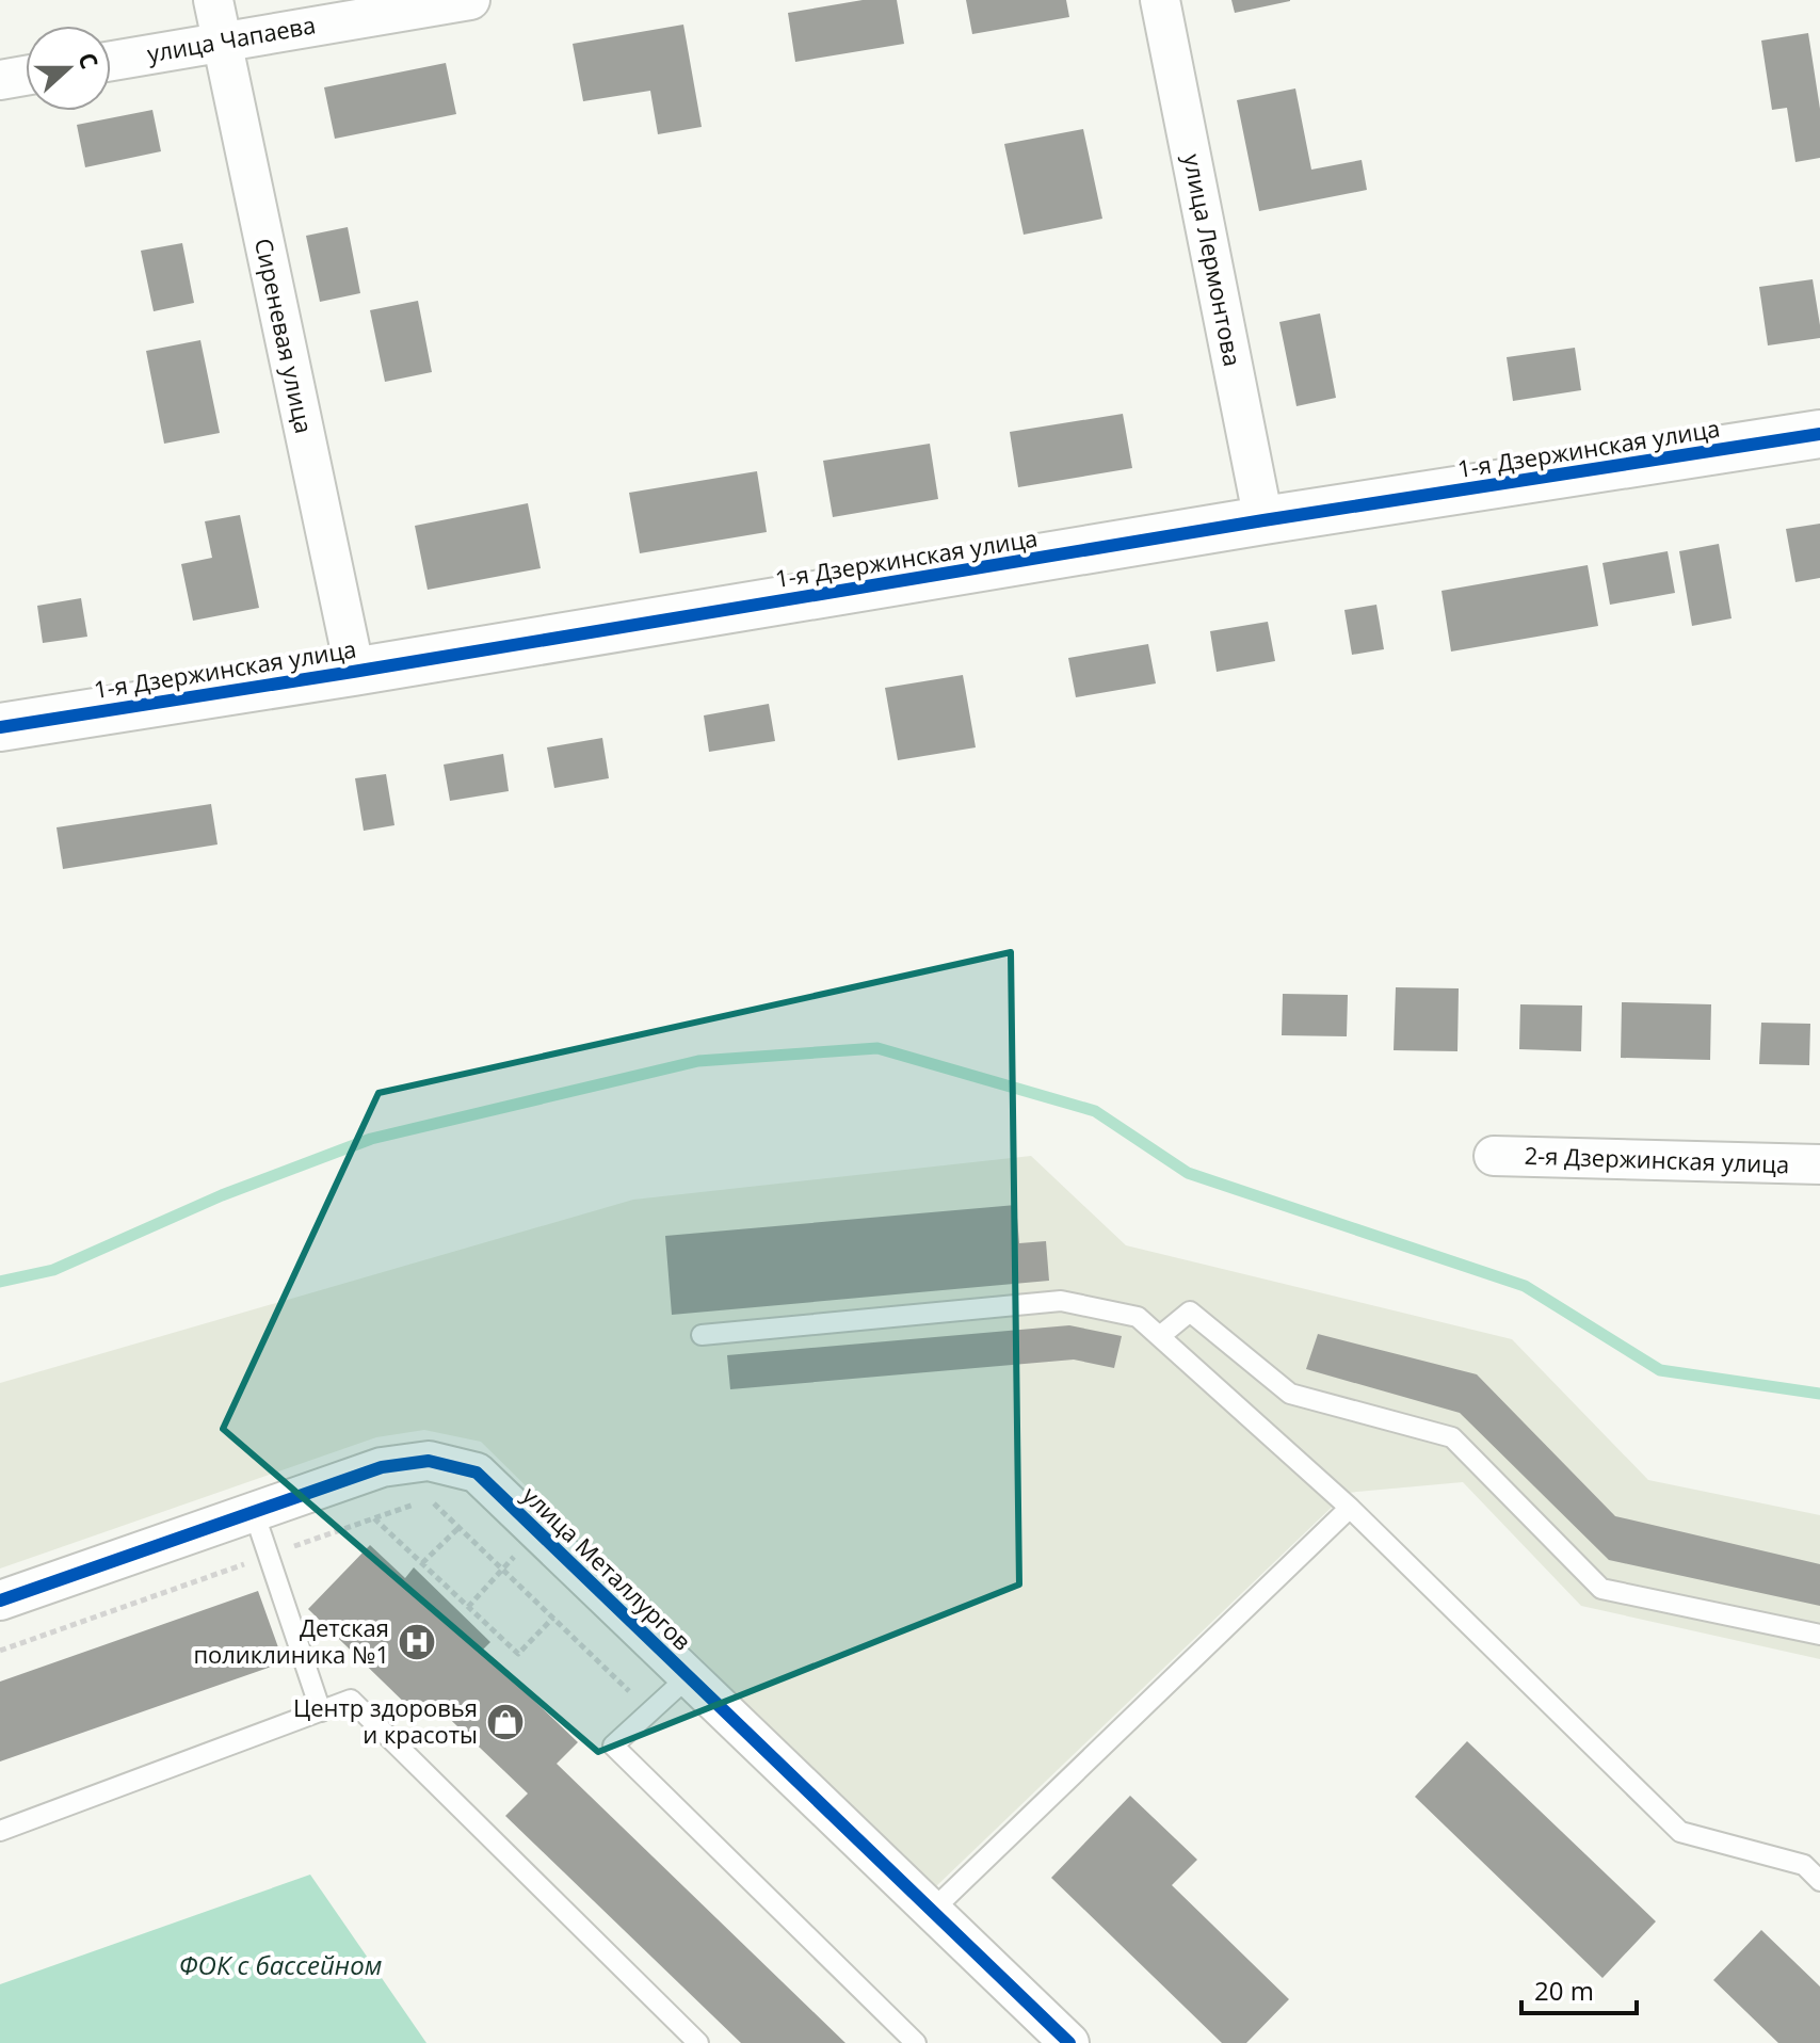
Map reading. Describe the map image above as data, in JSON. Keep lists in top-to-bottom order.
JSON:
{
  "streets": {
    "street": [
      "улица Чапаева",
      "улица Лермонтова",
      "Сиреневая улица",
      "1-я Дзержинская улица",
      "2-я Дзержинская улица",
      "улица Металлургов"
    ]
  },
  "crossings": [
    ["улица Чапаева", "Сиреневая улица"],
    ["улица Лермонтова", "1-я Дзержинская улица"],
    ["Сиреневая улица", "1-я Дзержинская улица"]
  ],
  "water": ["ФОК с бассейном"],
  "places": {
    "hospital": ["Детская поликлиника №1"],
    "shop": ["Центр здоровья и красоты"]
  },
  "scale_bar": "20 m",
  "north": "right"
}
